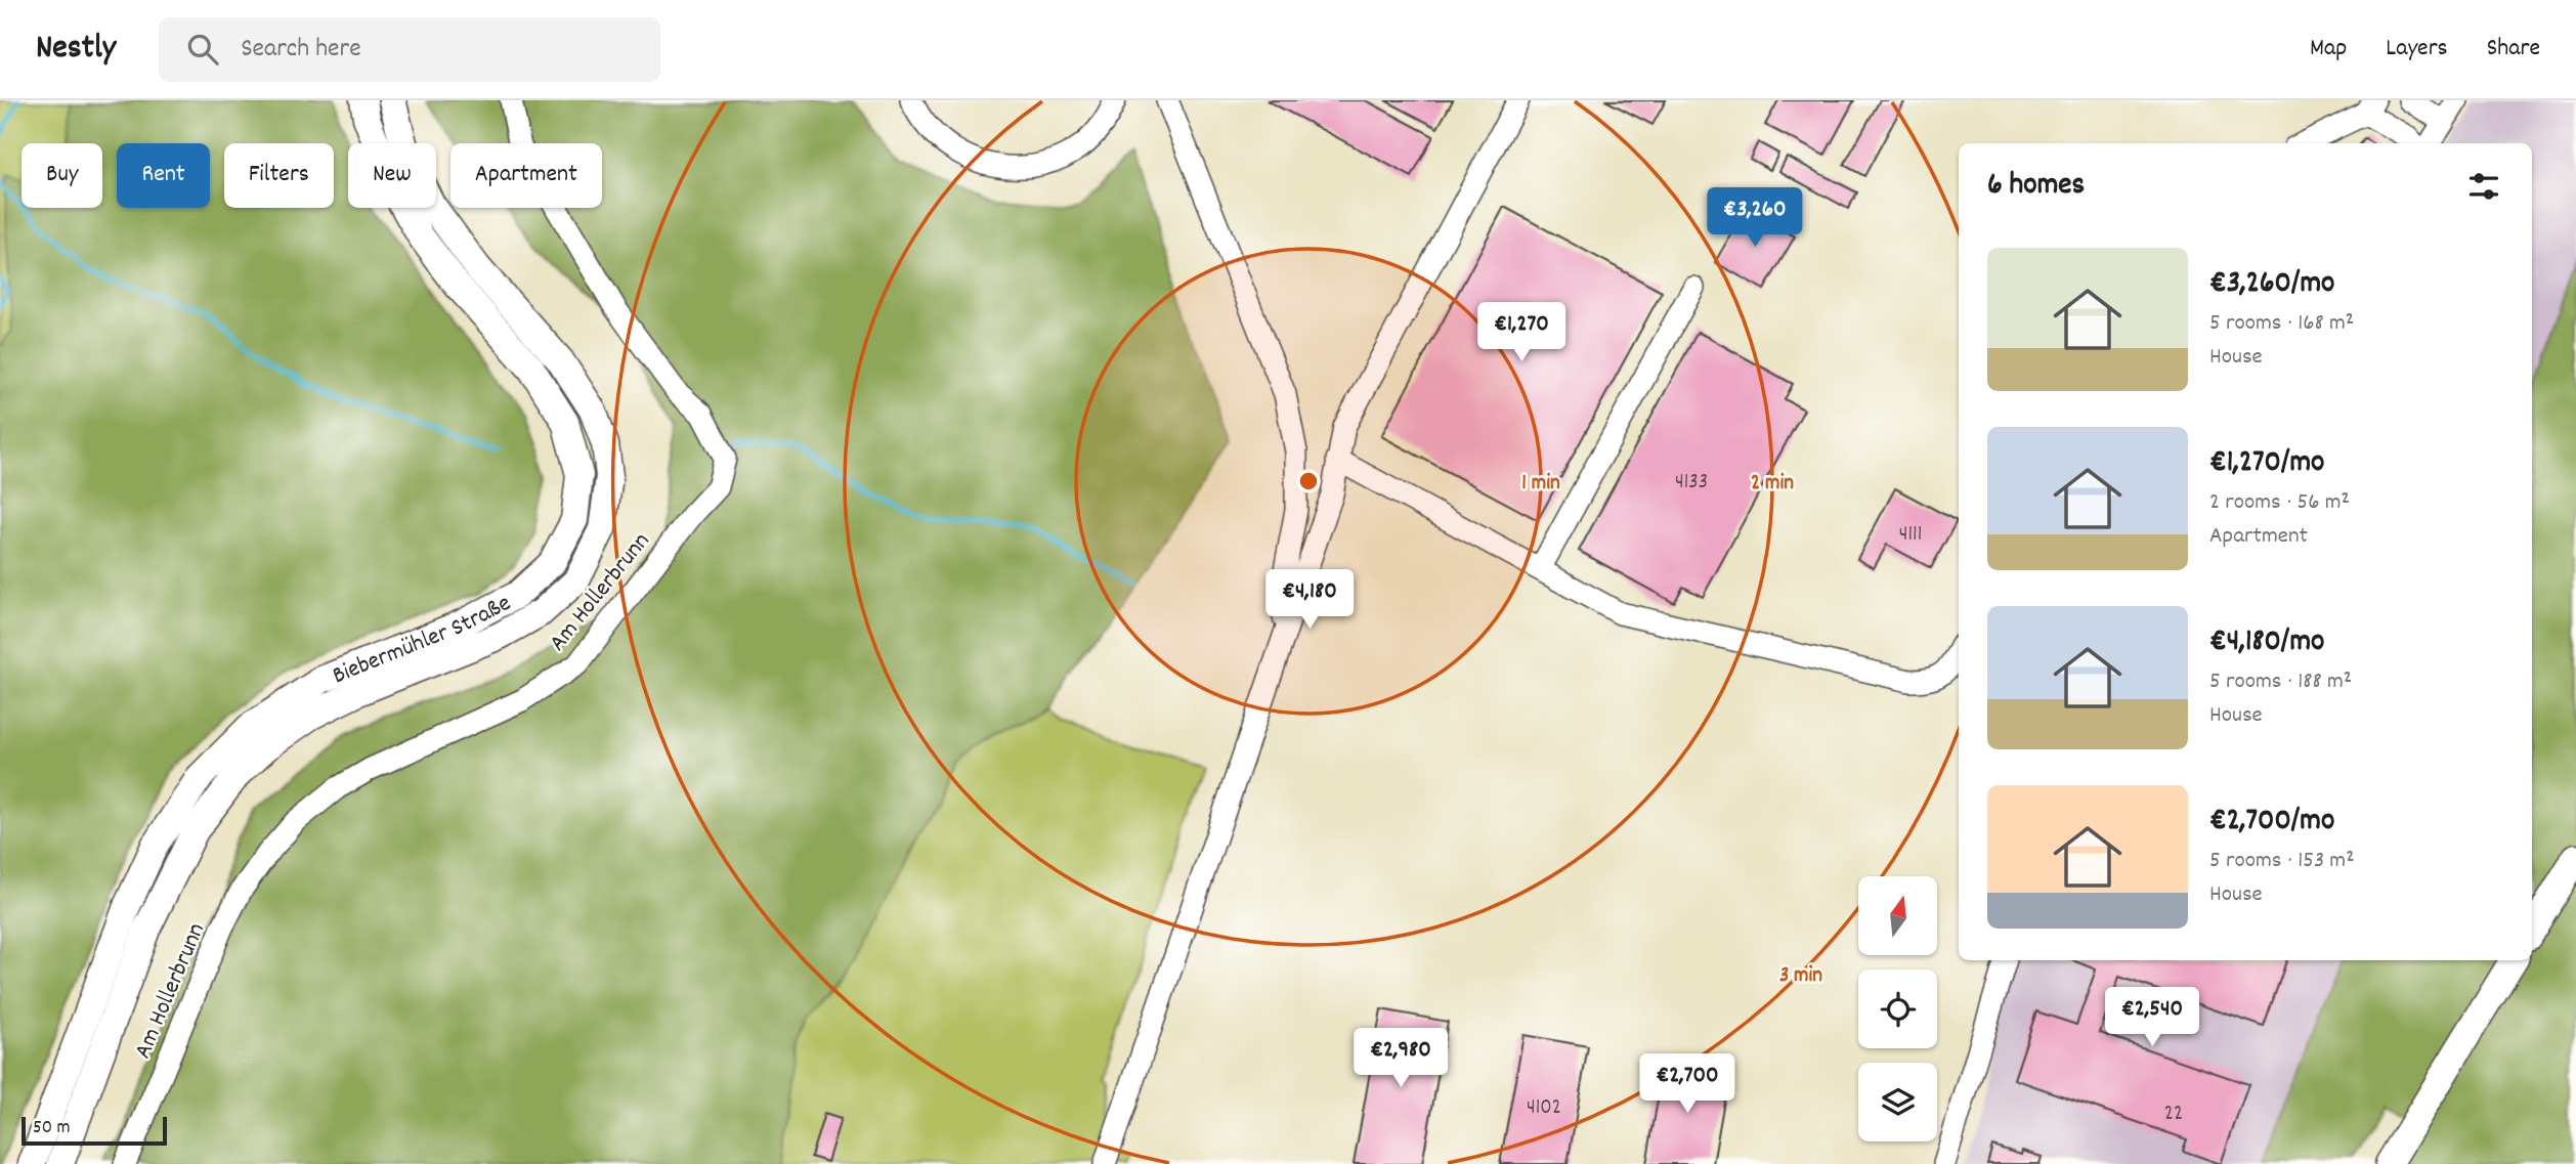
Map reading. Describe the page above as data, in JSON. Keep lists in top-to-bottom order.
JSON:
{
  "streets": {
    "main road": ["Biebermühler Straße"],
    "street": ["Am Hollerbrunn"]
  },
  "house_numbers": [
    "4133",
    "4111",
    "4102",
    "22"
  ],
  "scale_bar": "50 m",
  "north": "top",
  "page": {
    "header": "Nestly",
    "search": "Search here",
    "nav": ["Map", "Layers", "Share"],
    "chip": [
      "Buy",
      "Rent",
      "Filters",
      "New",
      "Apartment"
    ],
    "heading": "6 homes",
    "price": [
      "€3,260",
      "€1,270",
      "€4,180",
      "€2,540",
      "€2,980",
      "€2,700"
    ],
    "list": [
      {
        "name": "€3,260/mo",
        "note": "5 rooms · 168 m² · House"
      },
      {
        "name": "€1,270/mo",
        "note": "2 rooms · 56 m² · Apartment"
      },
      {
        "name": "€4,180/mo",
        "note": "5 rooms · 188 m² · House"
      },
      {
        "name": "€2,700/mo",
        "note": "5 rooms · 153 m² · House"
      }
    ],
    "scale": "50 m"
  },
  "rings": ["1 min", "2 min", "3 min"]
}
